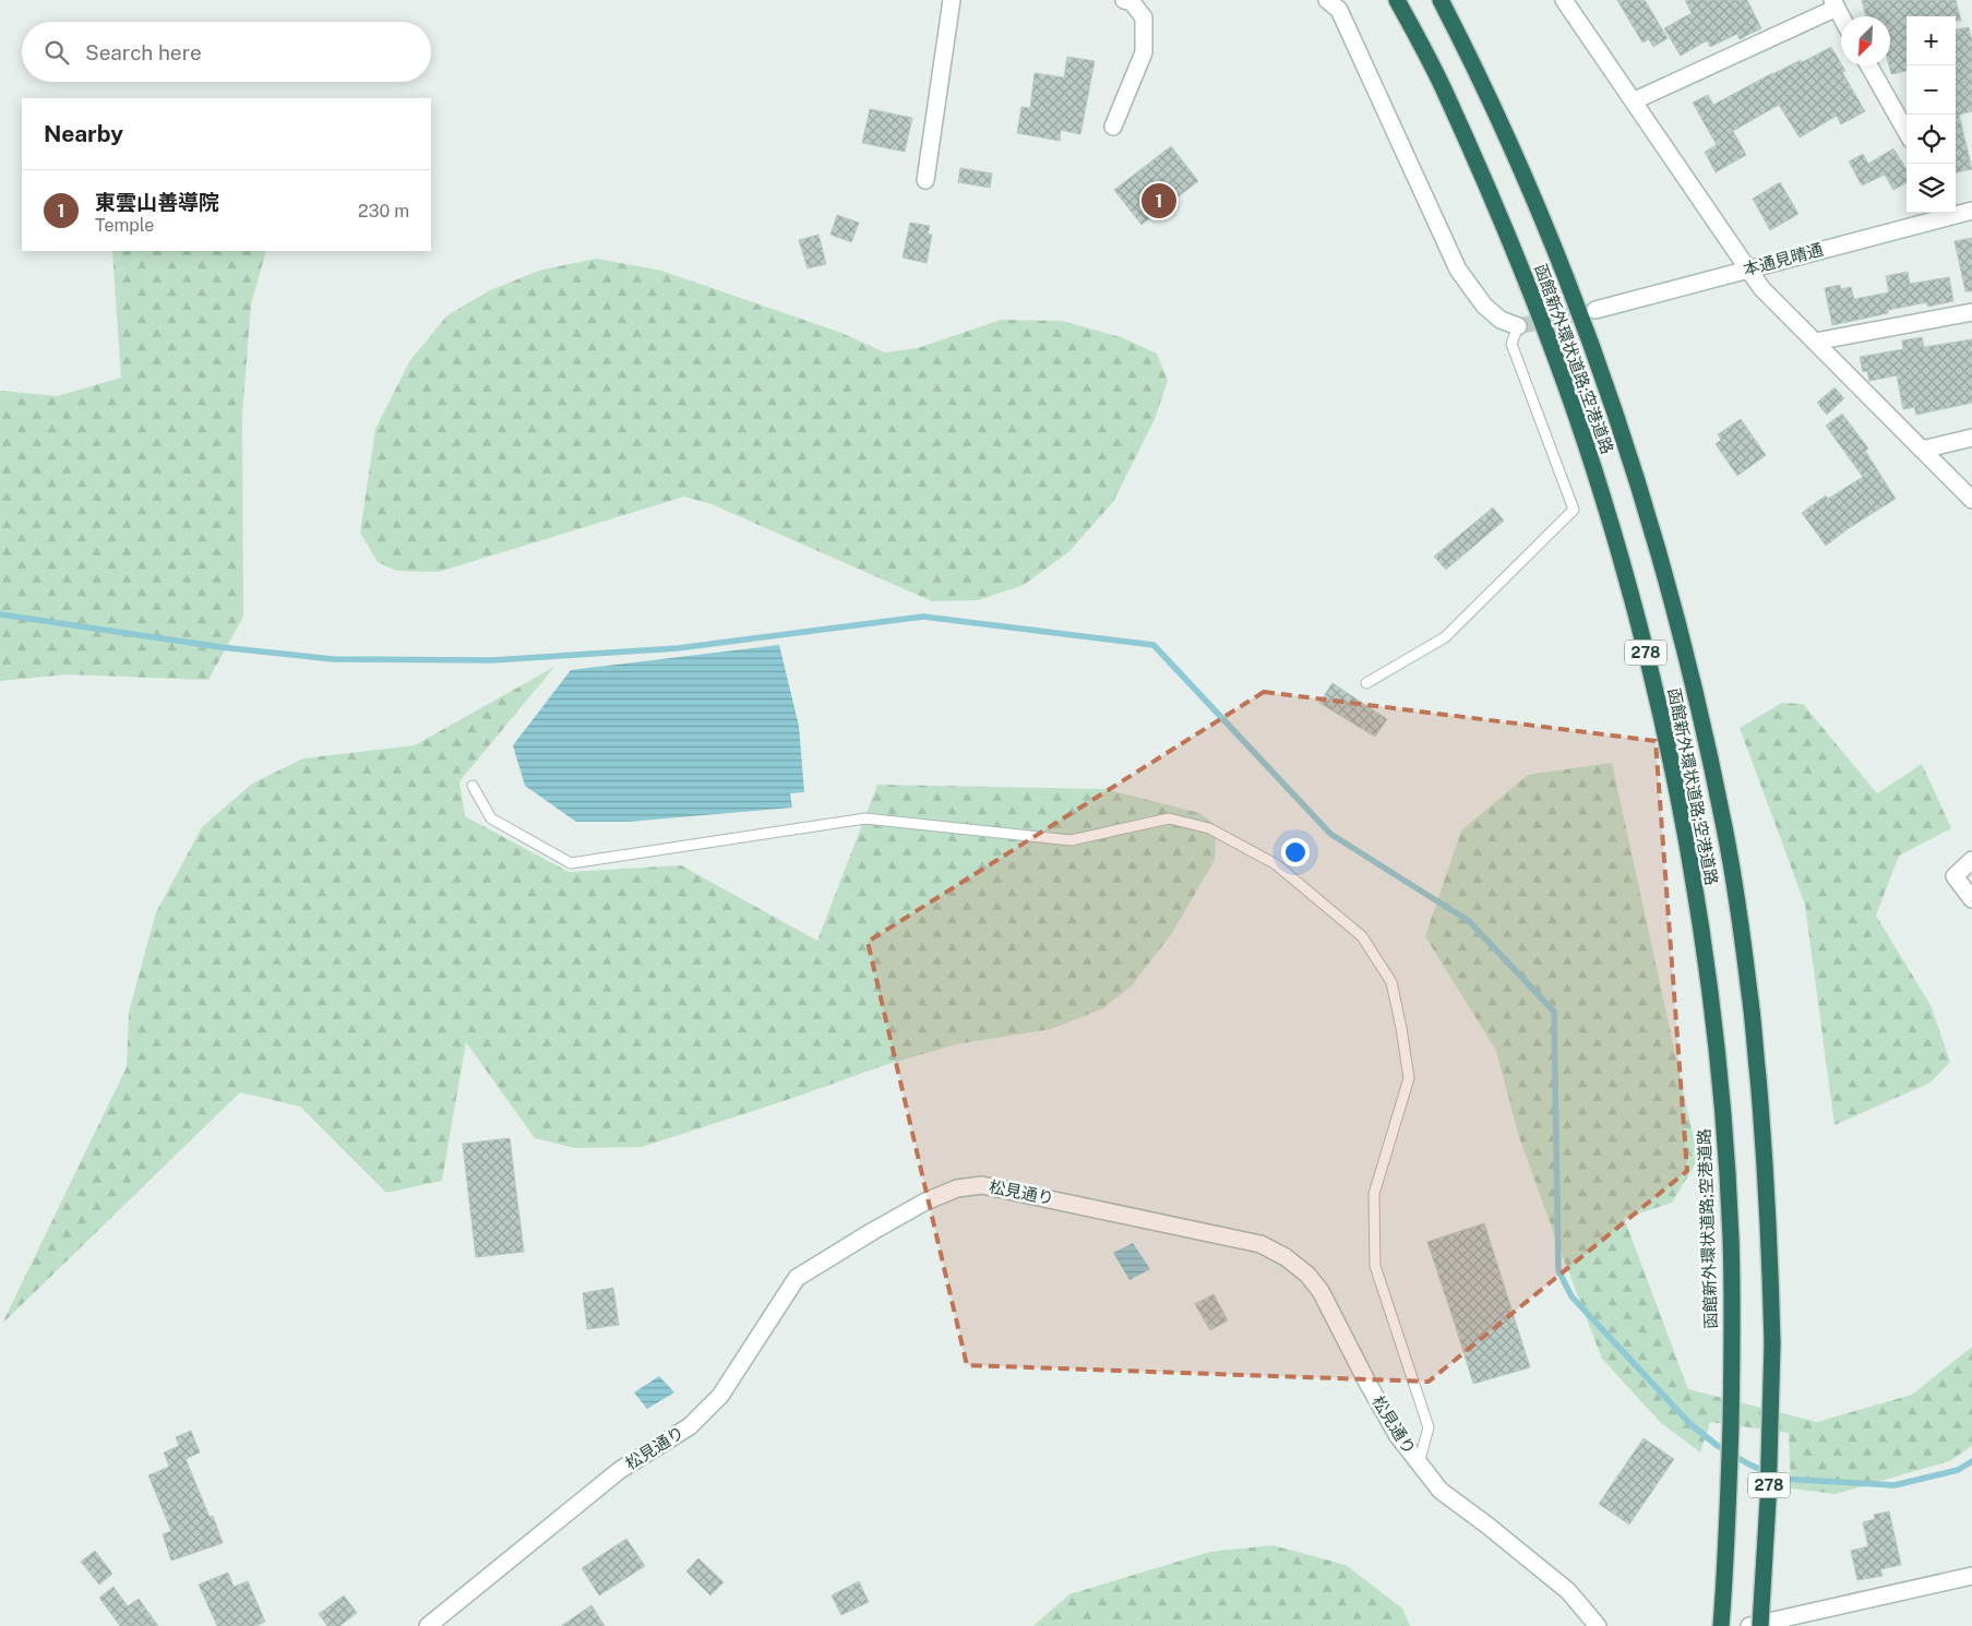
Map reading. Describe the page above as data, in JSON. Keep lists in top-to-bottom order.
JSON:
{
  "streets": {
    "highway": ["函館新外環状道路;空港道路", "278"],
    "street": ["本通見晴通", "松見通り"]
  },
  "north": "bottom left",
  "page": {
    "map_buttons": ["+", "−"],
    "search": "Search here",
    "heading": "Nearby",
    "list": [
      {
        "mark": "1",
        "name": "東雲山善導院",
        "note": "Temple",
        "value": "230 m"
      }
    ],
    "pins": "1"
  }
}
